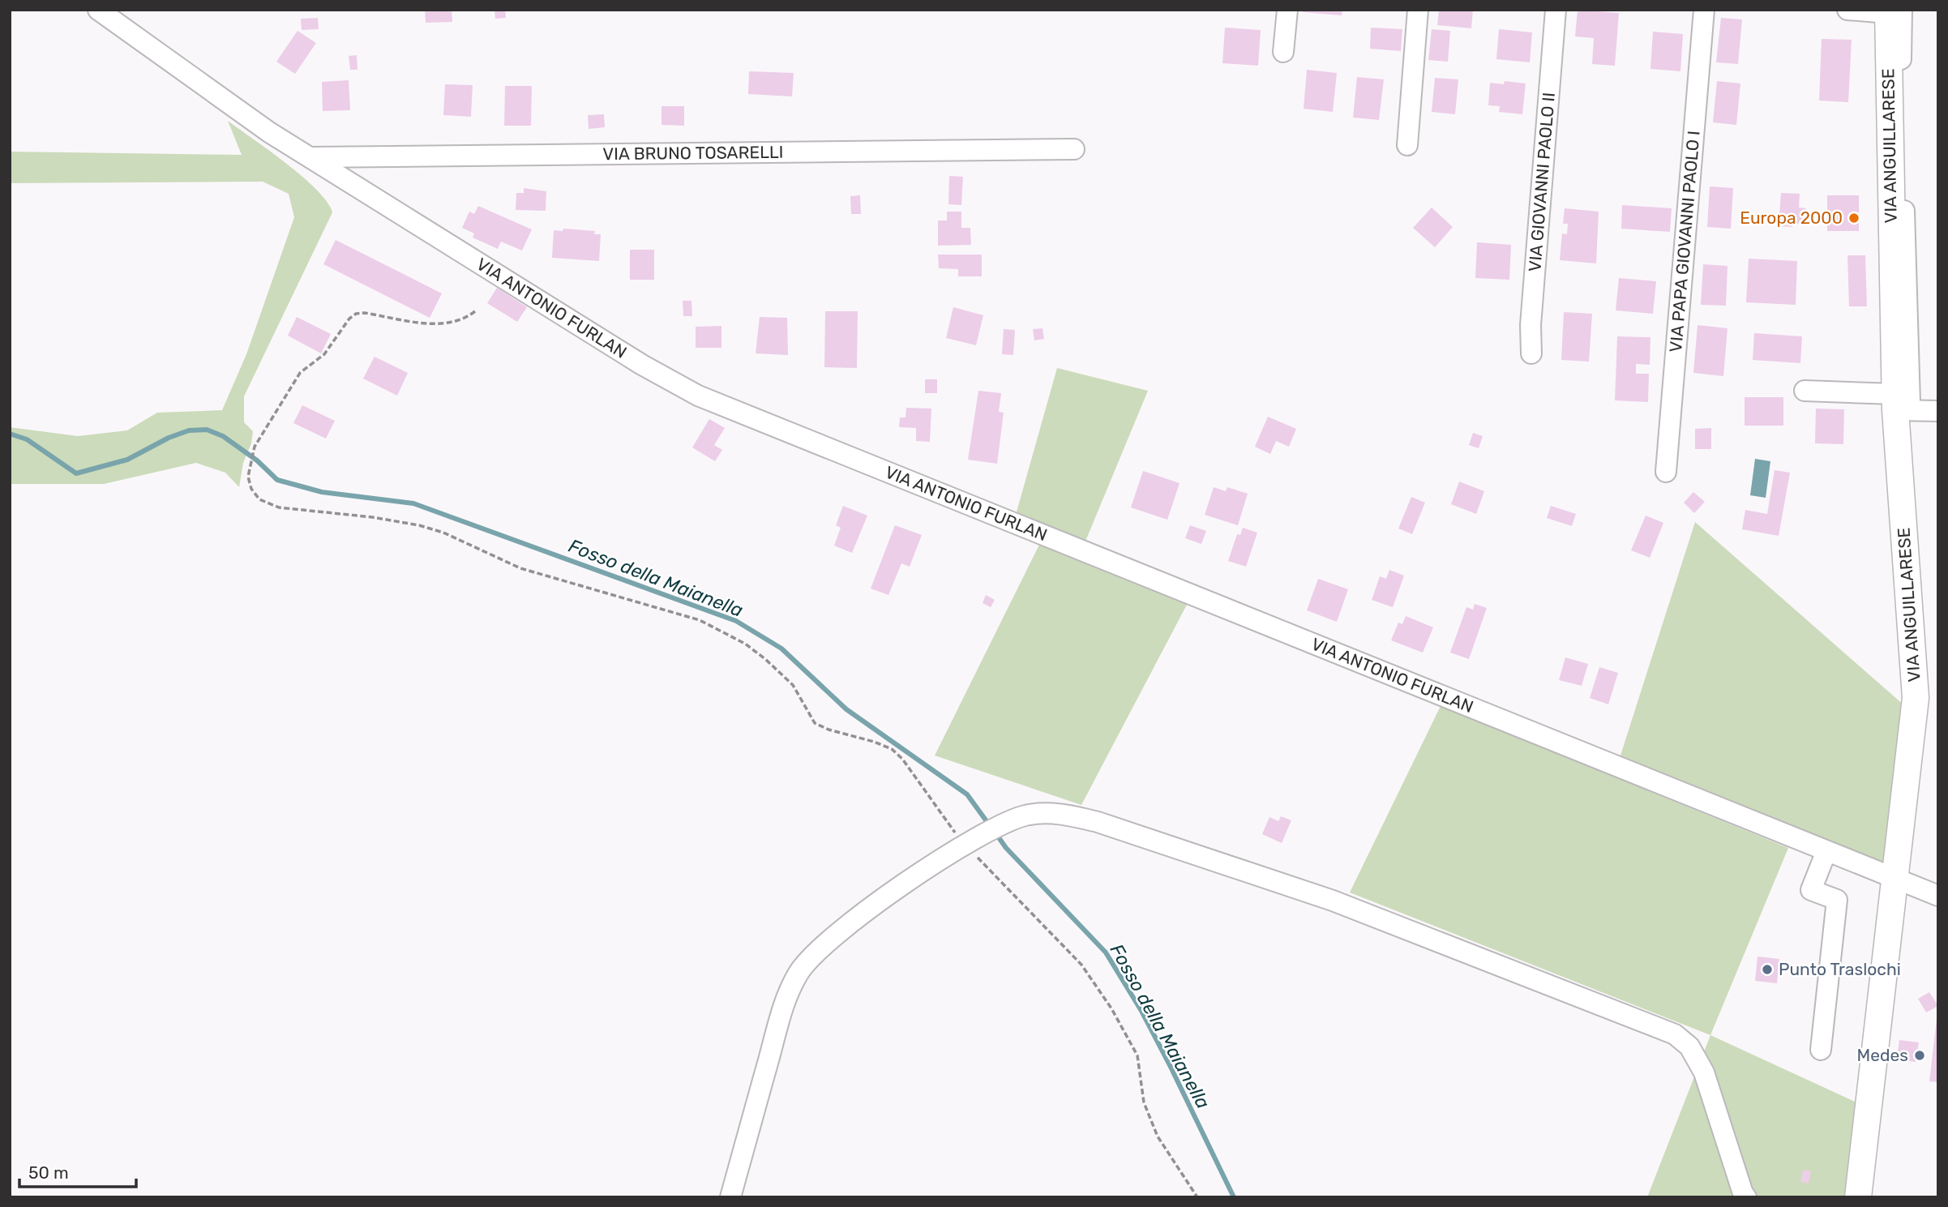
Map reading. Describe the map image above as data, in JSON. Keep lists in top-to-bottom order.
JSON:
{
  "streets": {
    "main road": ["VIA ANGUILLARESE"],
    "street": [
      "VIA BRUNO TOSARELLI",
      "VIA GIOVANNI PAOLO II",
      "VIA PAPA GIOVANNI PAOLO I",
      "VIA ANTONIO FURLAN"
    ]
  },
  "crossings": [
    ["VIA ANGUILLARESE", "VIA ANTONIO FURLAN"],
    ["VIA BRUNO TOSARELLI", "VIA ANTONIO FURLAN"]
  ],
  "water": ["Fosso della Maianella"],
  "places": ["Europa 2000", "Punto Traslochi", "Medes"],
  "scale_bar": "50 m"
}
